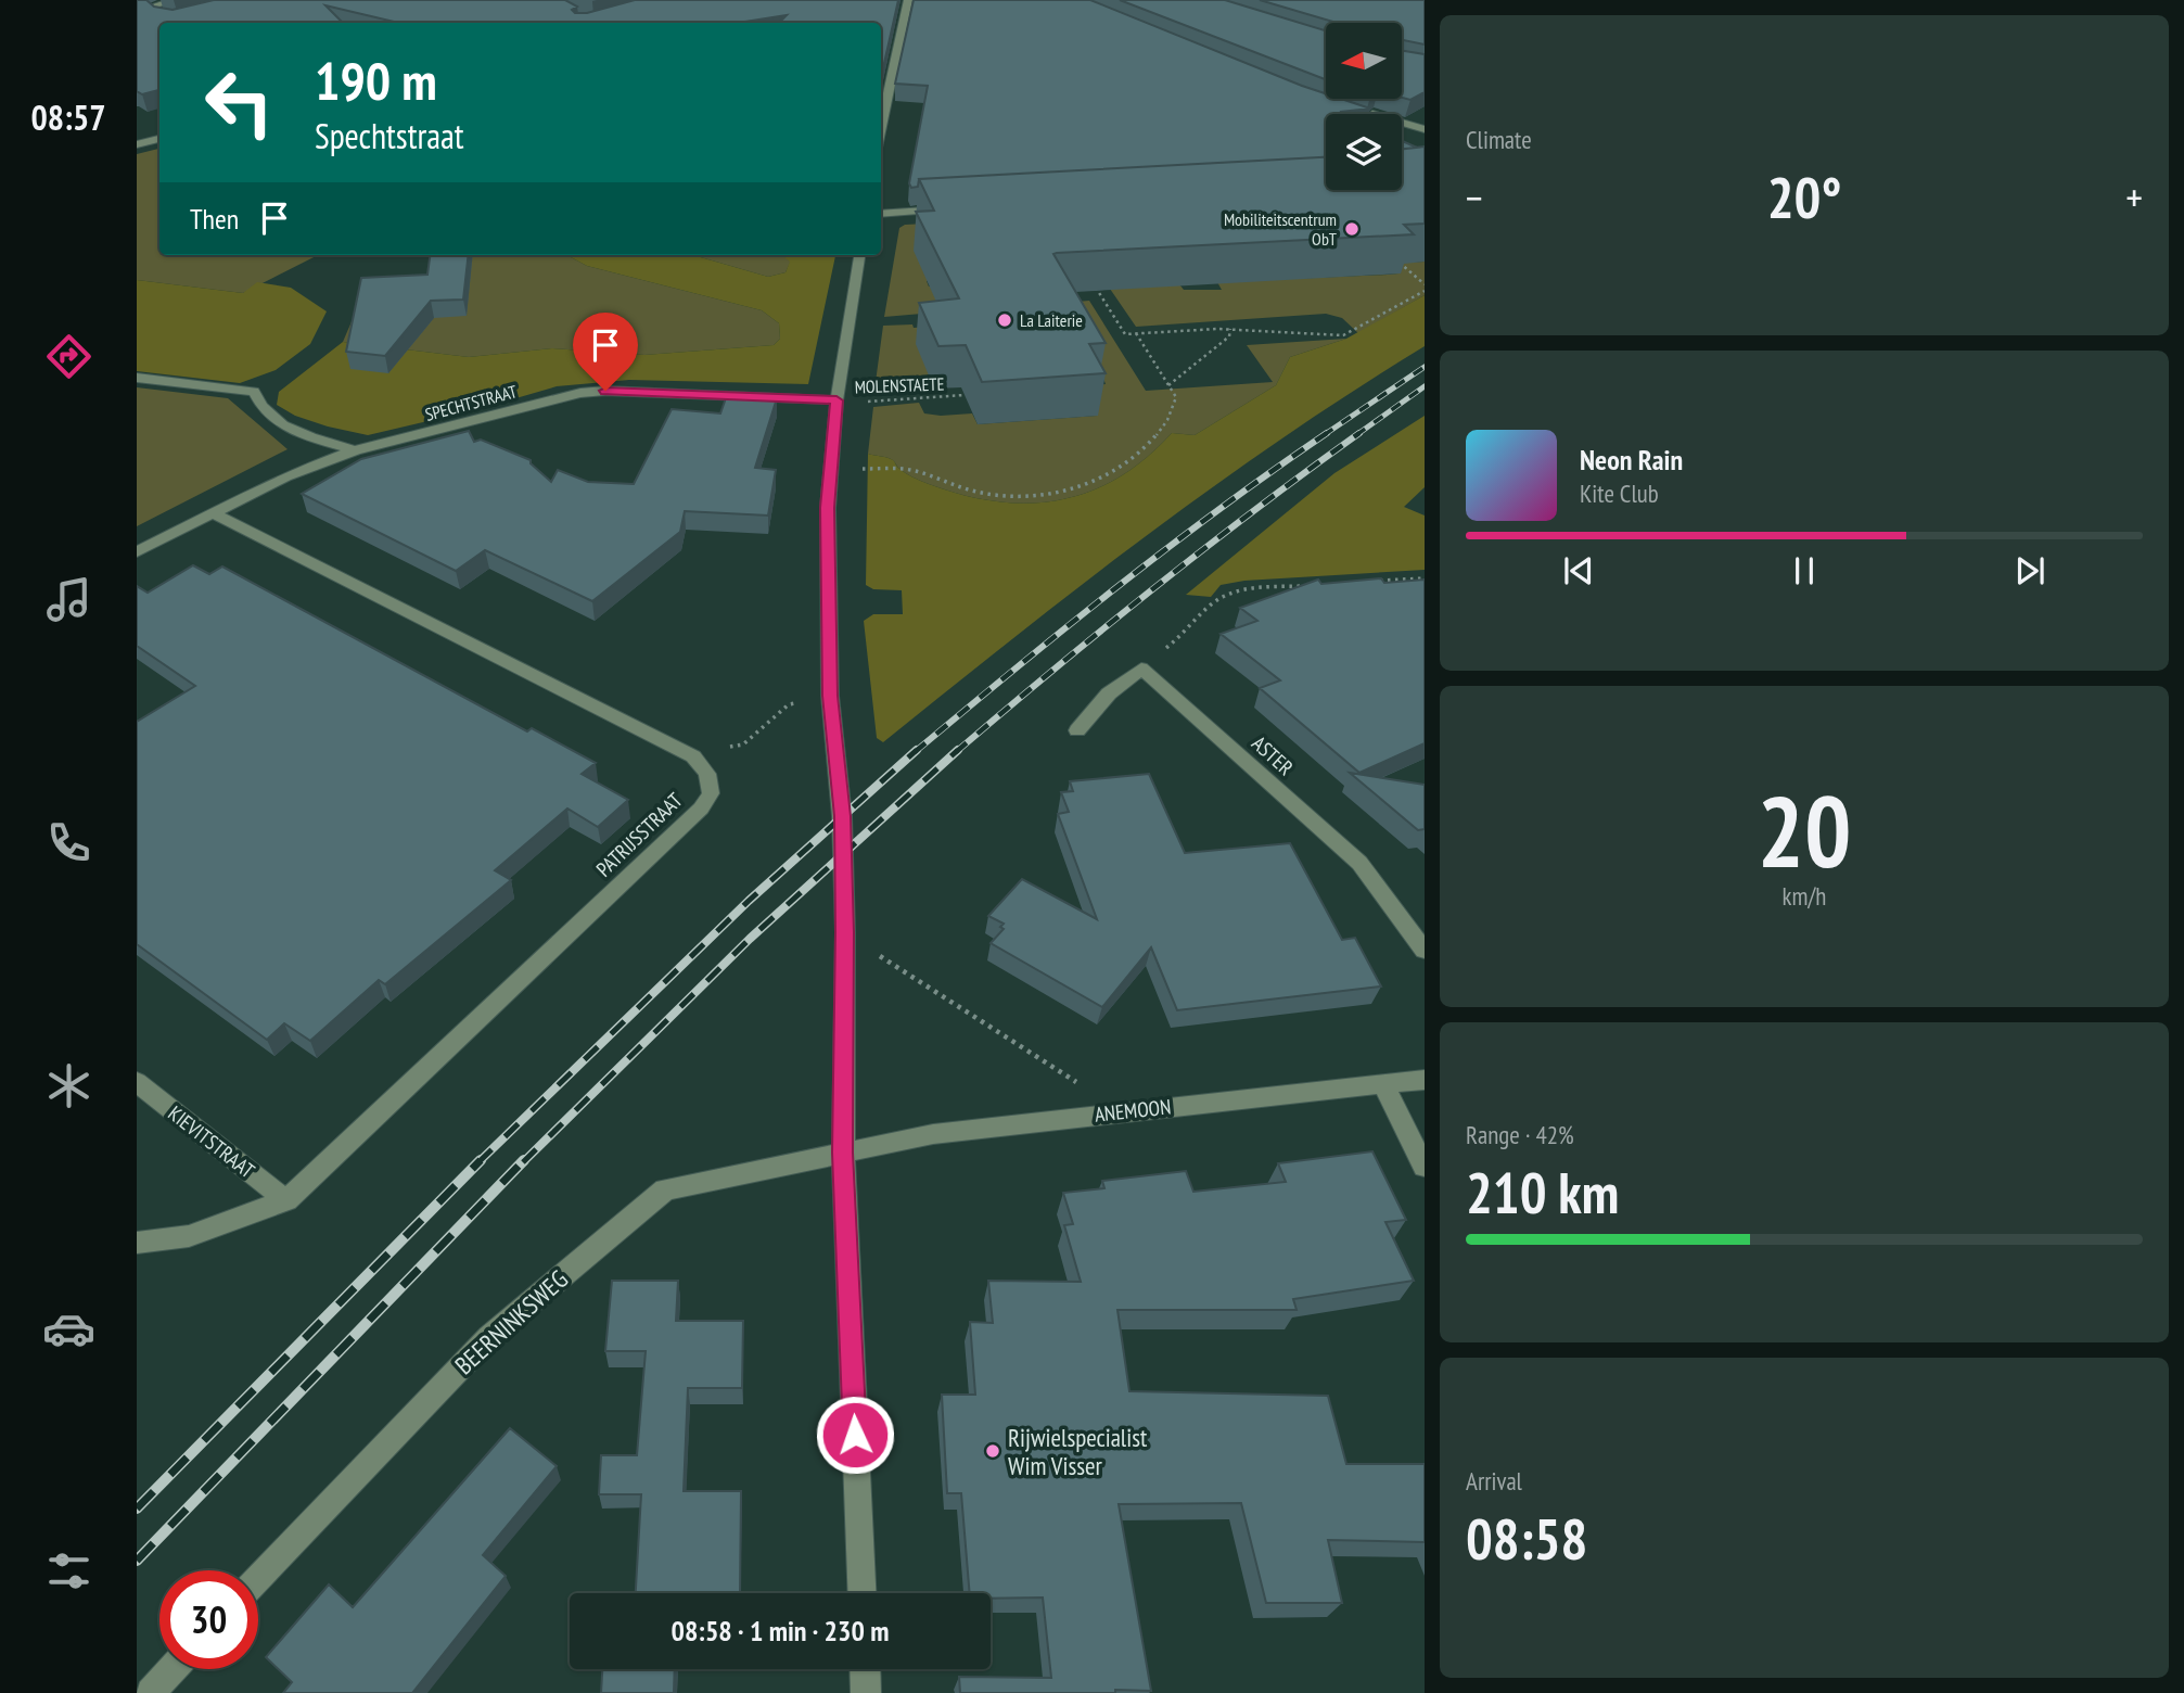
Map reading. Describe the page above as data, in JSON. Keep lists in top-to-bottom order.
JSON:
{
  "streets": {
    "street": [
      "SPECHTSTRAAT",
      "ASTER",
      "PATRIJSSTRAAT",
      "ANEMOON",
      "KIEVITSTRAAT",
      "BEERNINKSWEG"
    ],
    "path": ["MOLENSTAETE"]
  },
  "crossings": [
    ["MOLENSTAETE", "SPECHTSTRAAT"],
    ["PATRIJSSTRAAT", "KIEVITSTRAAT"],
    ["ANEMOON", "BEERNINKSWEG"]
  ],
  "places": ["Mobiliteitscentrum ObT", "La Laiterie", "Rijwielspecialist Wim Visser"],
  "north": "left",
  "page": {
    "tabs": "08:57",
    "tile": [
      "Climate",
      ["20", "km/h"],
      ["Range · 42%", "210 km"],
      ["Arrival", "08:58"]
    ],
    "turn": ["190 m", "Spechtstraat"],
    "heat": ["−", "20°", "+"],
    "then": "Then",
    "song": ["Neon Rain", "Kite Club"],
    "limit": "30",
    "trip": "08:58 · 1 min · 230 m"
  }
}
